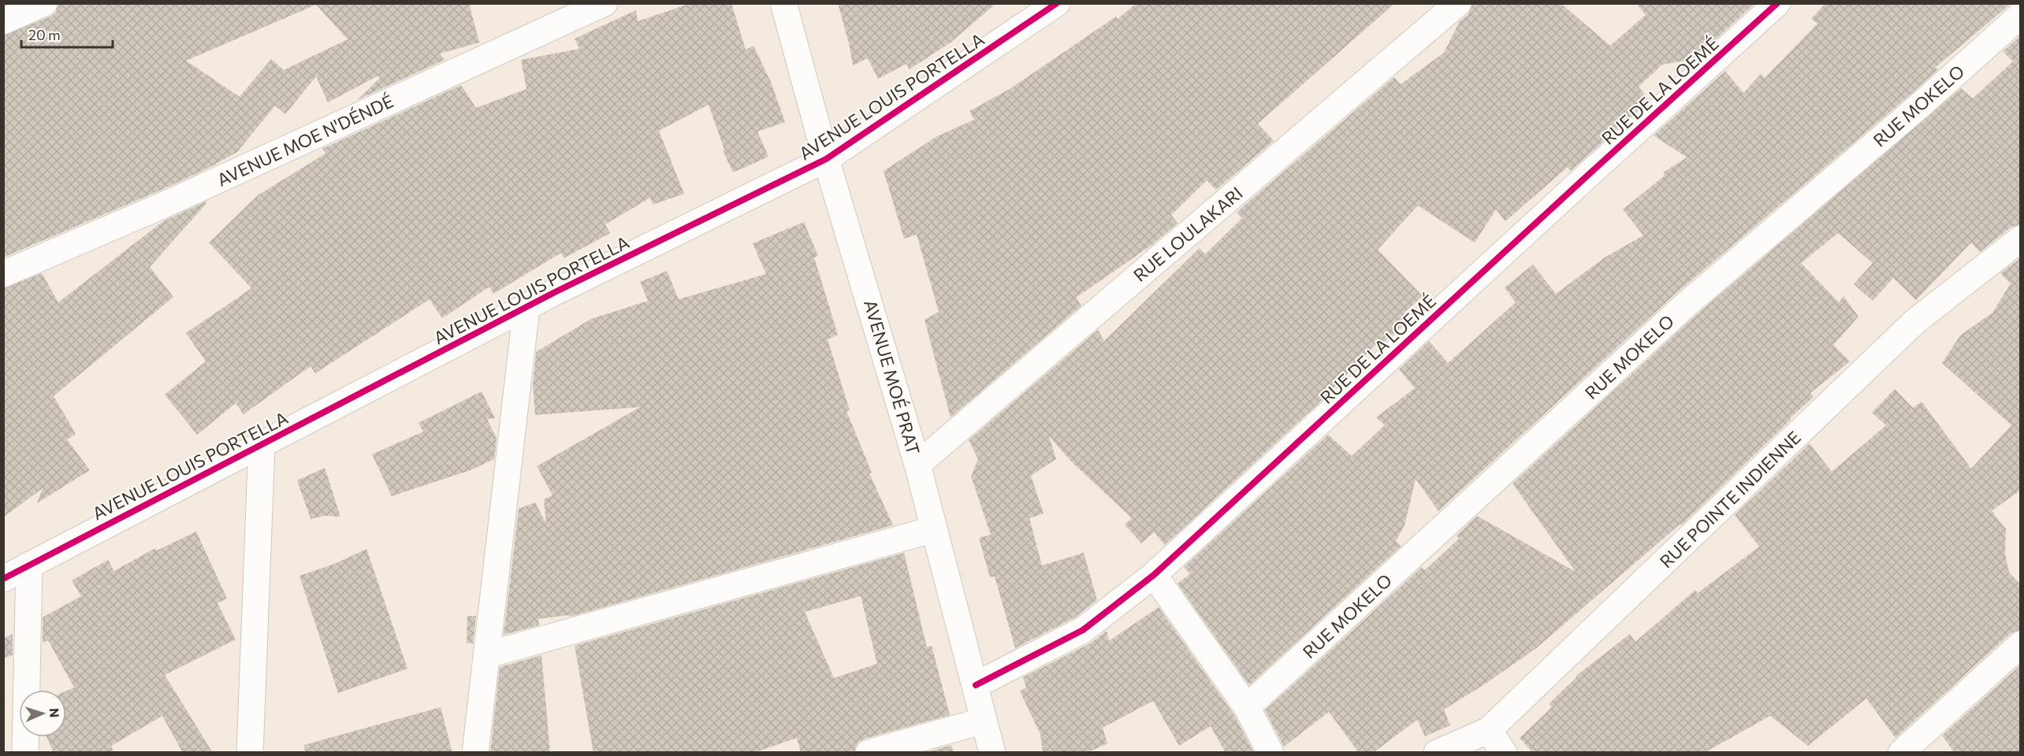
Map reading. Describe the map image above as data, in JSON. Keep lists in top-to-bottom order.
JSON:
{
  "streets": {
    "street": [
      "RUE DE LA LOEMÉ",
      "AVENUE LOUIS PORTELLA",
      "RUE MOKELO",
      "AVENUE MOE N'DÉNDÉ",
      "RUE LOULAKARI",
      "AVENUE MOÉ PRAT",
      "RUE POINTE INDIENNE"
    ]
  },
  "crossings": [
    ["RUE DE LA LOEMÉ", "AVENUE MOÉ PRAT"],
    ["AVENUE LOUIS PORTELLA", "AVENUE MOÉ PRAT"],
    ["RUE LOULAKARI", "AVENUE MOÉ PRAT"]
  ],
  "scale_bar": "20 m",
  "north": "right"
}
